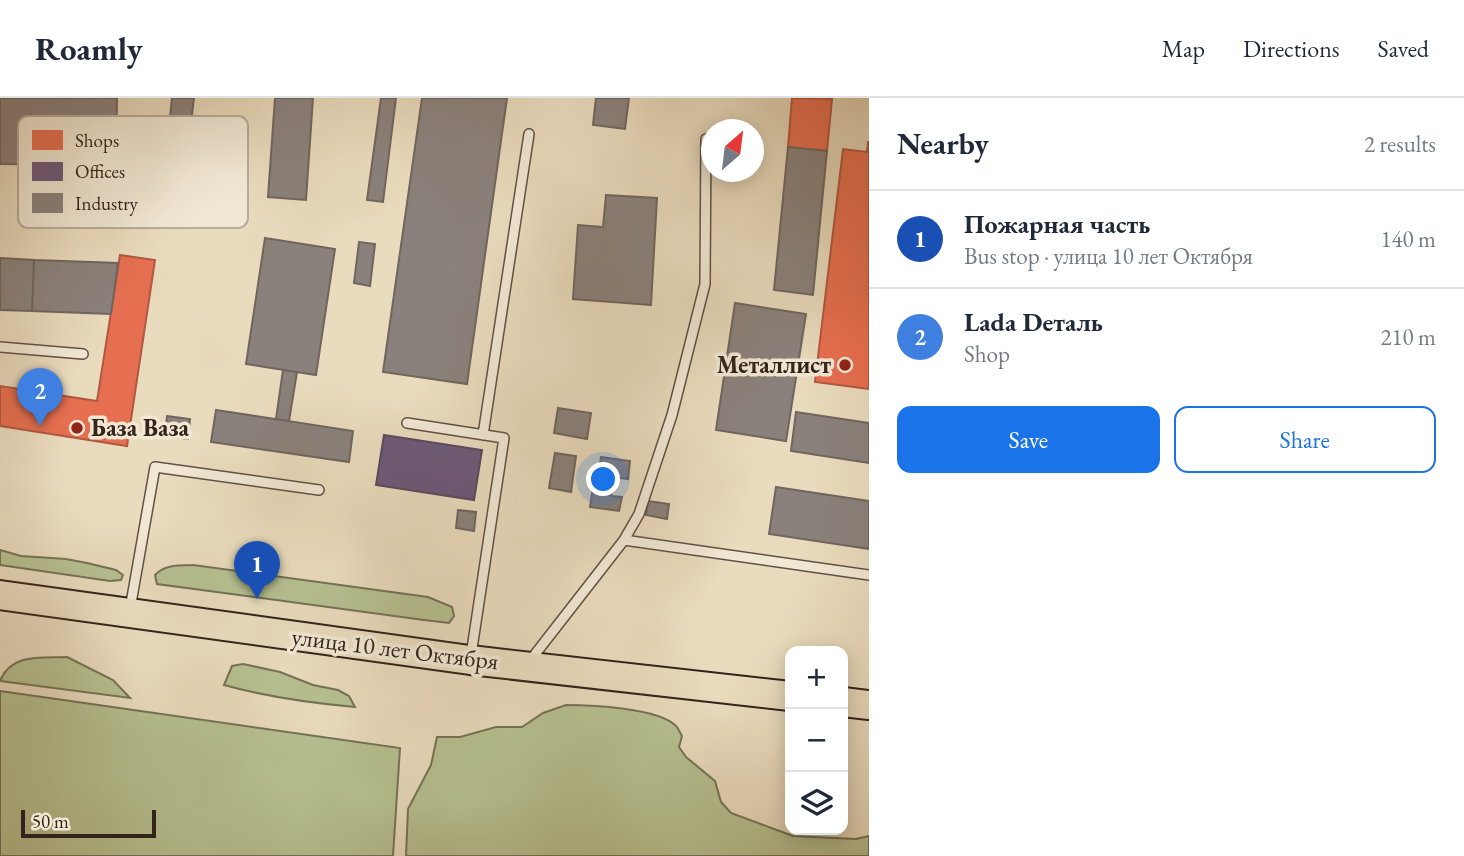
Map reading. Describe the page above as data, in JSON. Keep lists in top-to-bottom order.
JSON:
{
  "streets": {
    "main road": ["улица 10 лет Октября"]
  },
  "places": ["Металлист", "База Ваза"],
  "legend": ["Shops", "Offices", "Industry"],
  "scale_bar": "50 m",
  "north": "top right",
  "page": {
    "header": "Roamly",
    "nav": ["Map", "Directions", "Saved"],
    "heading": ["Nearby", "2 results"],
    "list": [
      {
        "mark": "1",
        "name": "Пожарная часть",
        "note": "Bus stop · улица 10 лет Октября",
        "value": "140 m"
      },
      {
        "mark": "2",
        "name": "Lada Dеталь",
        "note": "Shop",
        "value": "210 m"
      }
    ],
    "pins": ["2", "1"],
    "buttons": ["Save", "Share"],
    "map_buttons": ["+", "−"],
    "scale": "50 m"
  }
}
